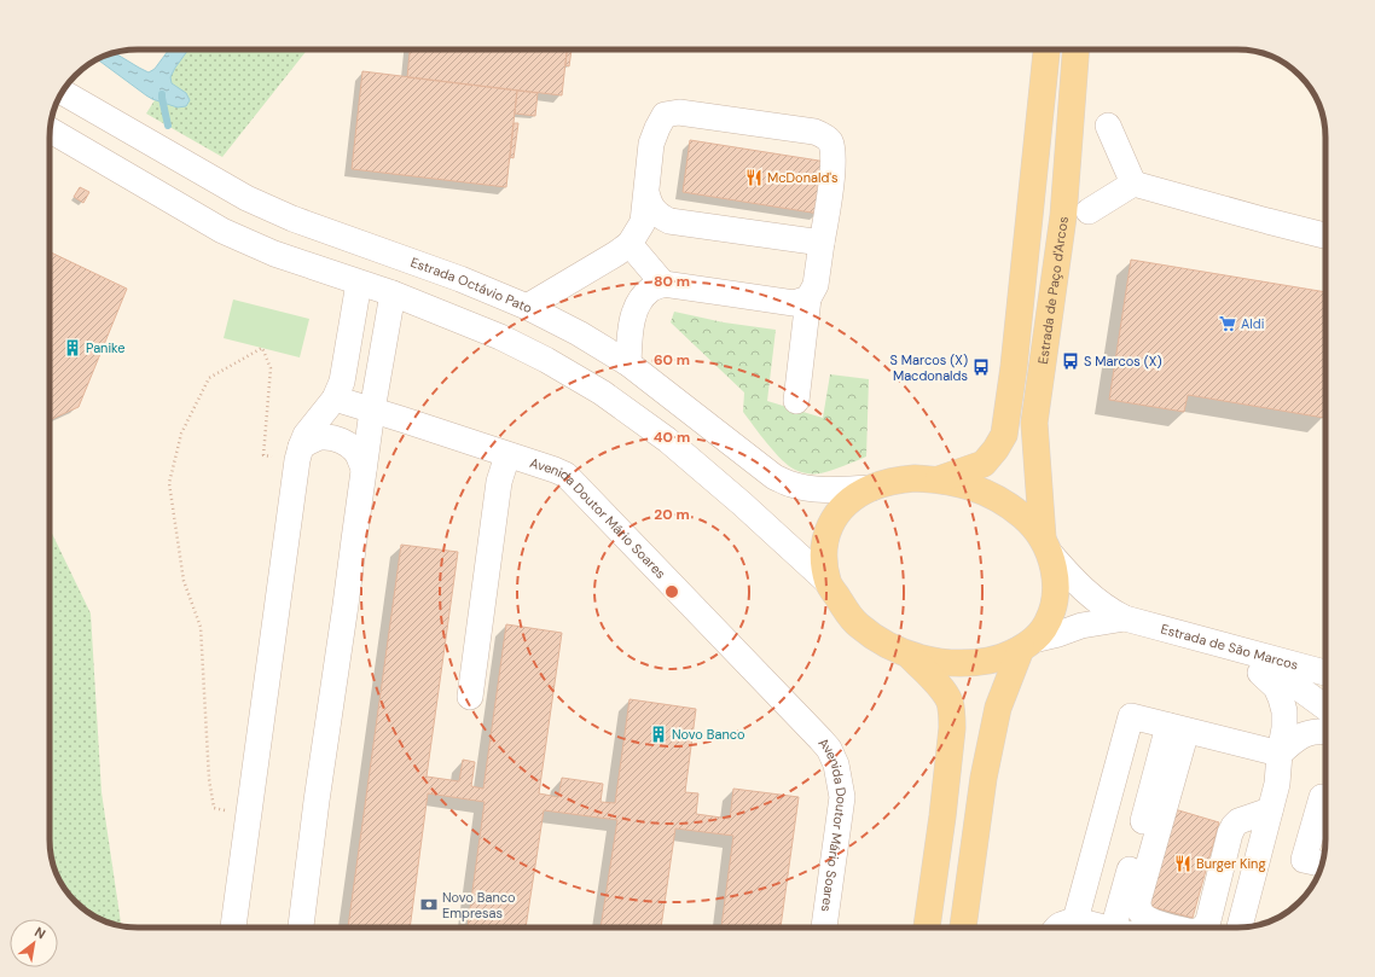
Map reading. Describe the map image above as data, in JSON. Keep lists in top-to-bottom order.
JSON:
{
  "streets": {
    "main road": ["Estrada de Paço d'Arcos"],
    "street": ["Estrada Octávio Pato", "Avenida Doutor Mário Soares", "Estrada de São Marcos"]
  },
  "crossings": [
    ["Estrada de Paço d'Arcos", "Estrada de São Marcos"]
  ],
  "places": {
    "restaurant": ["McDonald's", "Burger King"],
    "supermarket": ["Aldi"],
    "building": ["Panike", "Novo Banco"],
    "bus stop": ["S Marcos (X)", "S Marcos (X) Macdonalds"],
    "bank": ["Novo Banco Empresas"]
  },
  "north": "top right",
  "rings": [
    "80 m",
    "60 m",
    "40 m",
    "20 m"
  ]
}
